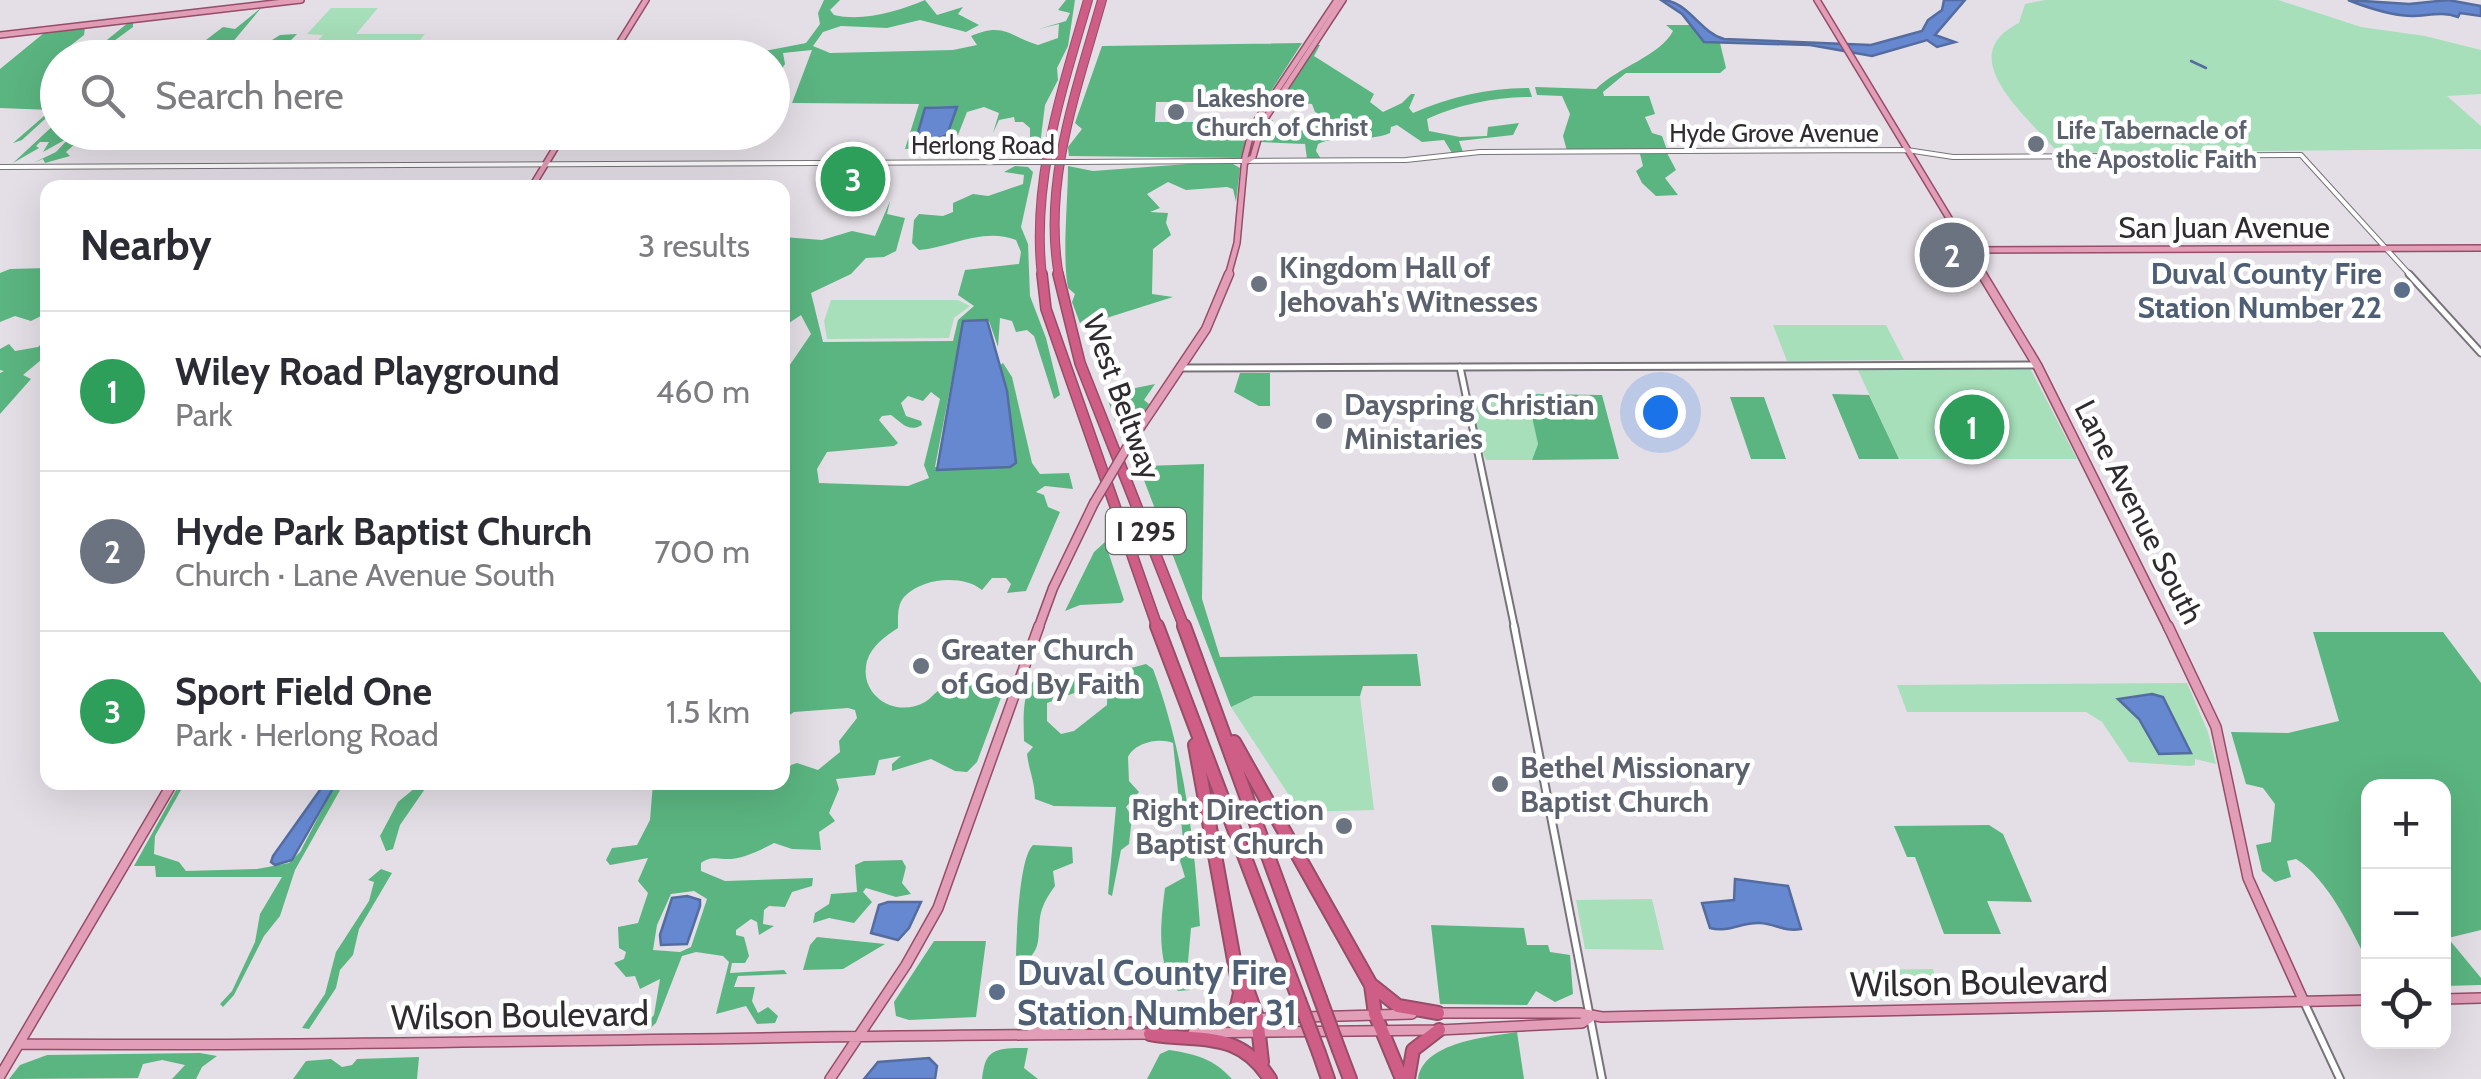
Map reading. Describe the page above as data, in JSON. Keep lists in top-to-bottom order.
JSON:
{
  "streets": {
    "highway": ["West Beltway", "I 295"],
    "main road": ["San Juan Avenue", "Lane Avenue South", "Wilson Boulevard"],
    "street": ["Hyde Grove Avenue", "Herlong Road"]
  },
  "crossings": [
    ["Hyde Grove Avenue", "Herlong Road"],
    ["Hyde Grove Avenue", "San Juan Avenue"],
    ["Hyde Grove Avenue", "Lane Avenue South"],
    ["San Juan Avenue", "Lane Avenue South"],
    ["Lane Avenue South", "Wilson Boulevard"]
  ],
  "places": [
    "Lakeshore Church of Christ",
    "Life Tabernacle of the Apostolic Faith",
    "Kingdom Hall of Jehovah's Witnesses",
    "Duval County Fire Station Number 22",
    "Dayspring Christian Ministaries",
    "Greater Church of God By Faith",
    "Bethel Missionary Baptist Church",
    "Right Direction Baptist Church",
    "Duval County Fire Station Number 31"
  ],
  "page": {
    "search": "Search here",
    "pins": ["3", "2", "1"],
    "heading": ["Nearby", "3 results"],
    "list": [
      {
        "mark": "1",
        "name": "Wiley Road Playground",
        "note": "Park",
        "value": "460 m"
      },
      {
        "mark": "2",
        "name": "Hyde Park Baptist Church",
        "note": "Church · Lane Avenue South",
        "value": "700 m"
      },
      {
        "mark": "3",
        "name": "Sport Field One",
        "note": "Park · Herlong Road",
        "value": "1.5 km"
      }
    ],
    "map_buttons": ["+", "−"]
  }
}
